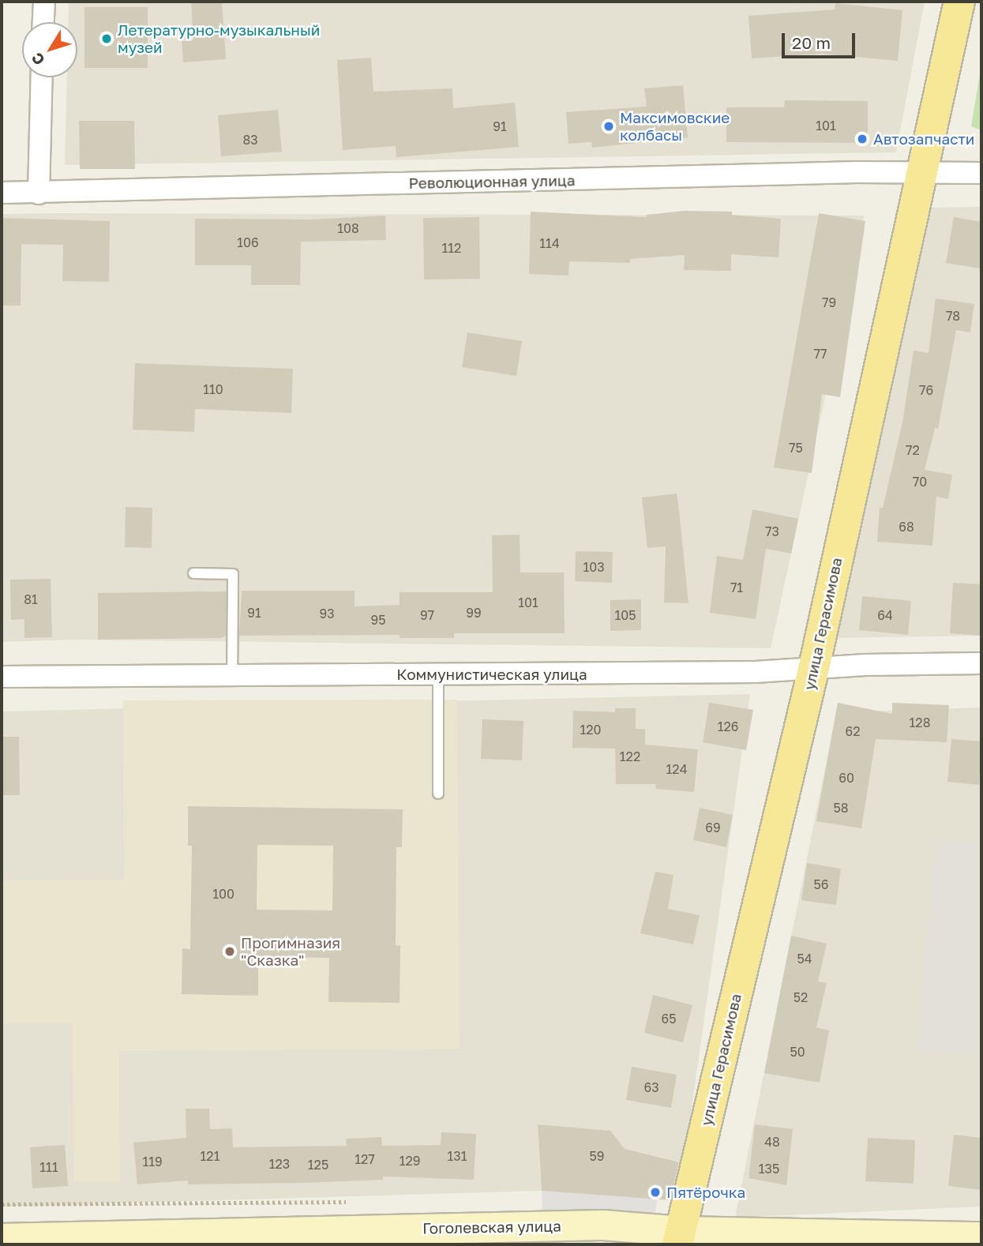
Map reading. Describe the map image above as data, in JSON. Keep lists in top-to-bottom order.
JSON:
{
  "streets": {
    "main road": ["улица Герасимова"],
    "street": ["Революционная улица", "Коммунистическая улица", "Гоголевская улица"]
  },
  "crossings": [
    ["Революционная улица", "улица Герасимова"],
    ["улица Герасимова", "Коммунистическая улица"],
    ["улица Герасимова", "Гоголевская улица"]
  ],
  "places": [
    "Летературно-музыкальный музей",
    "Максимовские колбасы",
    "Автозапчасти",
    "Прогимназия \"Сказка\"",
    "Пятёрочка"
  ],
  "house_numbers": [
    "101",
    "91",
    "83",
    "108",
    "106",
    "114",
    "112",
    "79",
    "78",
    "77",
    "110",
    "76",
    "75",
    "72",
    "70",
    "68",
    "73",
    "103",
    "71",
    "81",
    "101",
    "91",
    "99",
    "93",
    "97",
    "105",
    "64",
    "95",
    "128",
    "126",
    "120",
    "62",
    "122",
    "124",
    "60",
    "58",
    "69",
    "56",
    "100",
    "54",
    "52",
    "65",
    "50",
    "63",
    "48",
    "121",
    "131",
    "59",
    "127",
    "129",
    "119",
    "123",
    "125",
    "111",
    "135"
  ],
  "scale_bar": "20 m",
  "north": "bottom left"
}
